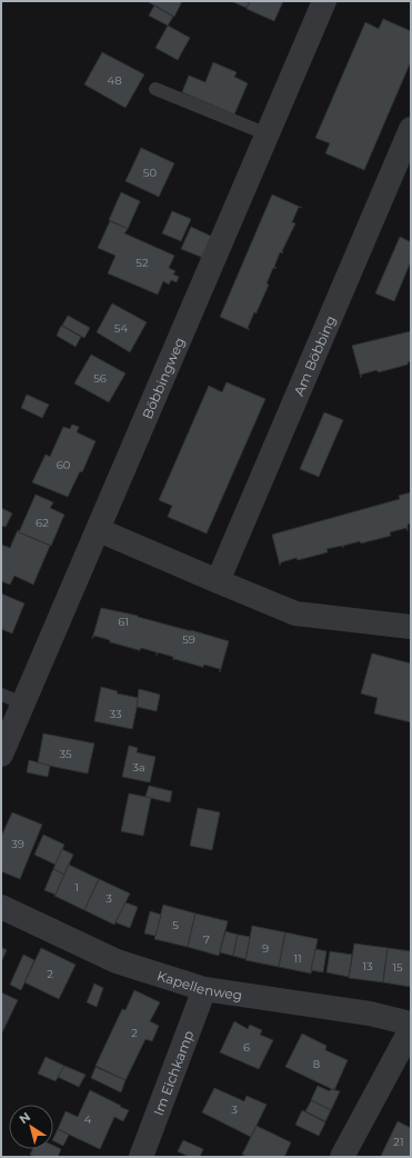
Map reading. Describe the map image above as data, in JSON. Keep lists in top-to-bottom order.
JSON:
{
  "streets": {
    "street": [
      "Am Böbbing",
      "Böbbingweg",
      "Kapellenweg",
      "Im Eichkamp"
    ]
  },
  "crossings": [
    ["Kapellenweg", "Im Eichkamp"]
  ],
  "house_numbers": [
    "48",
    "50",
    "52",
    "54",
    "56",
    "60",
    "62",
    "61",
    "59",
    "33",
    "35",
    "3a",
    "39",
    "1",
    "3",
    "5",
    "7",
    "9",
    "11",
    "13",
    "15",
    "2",
    "2",
    "6",
    "8",
    "3",
    "4",
    "21"
  ],
  "north": "top left"
}
